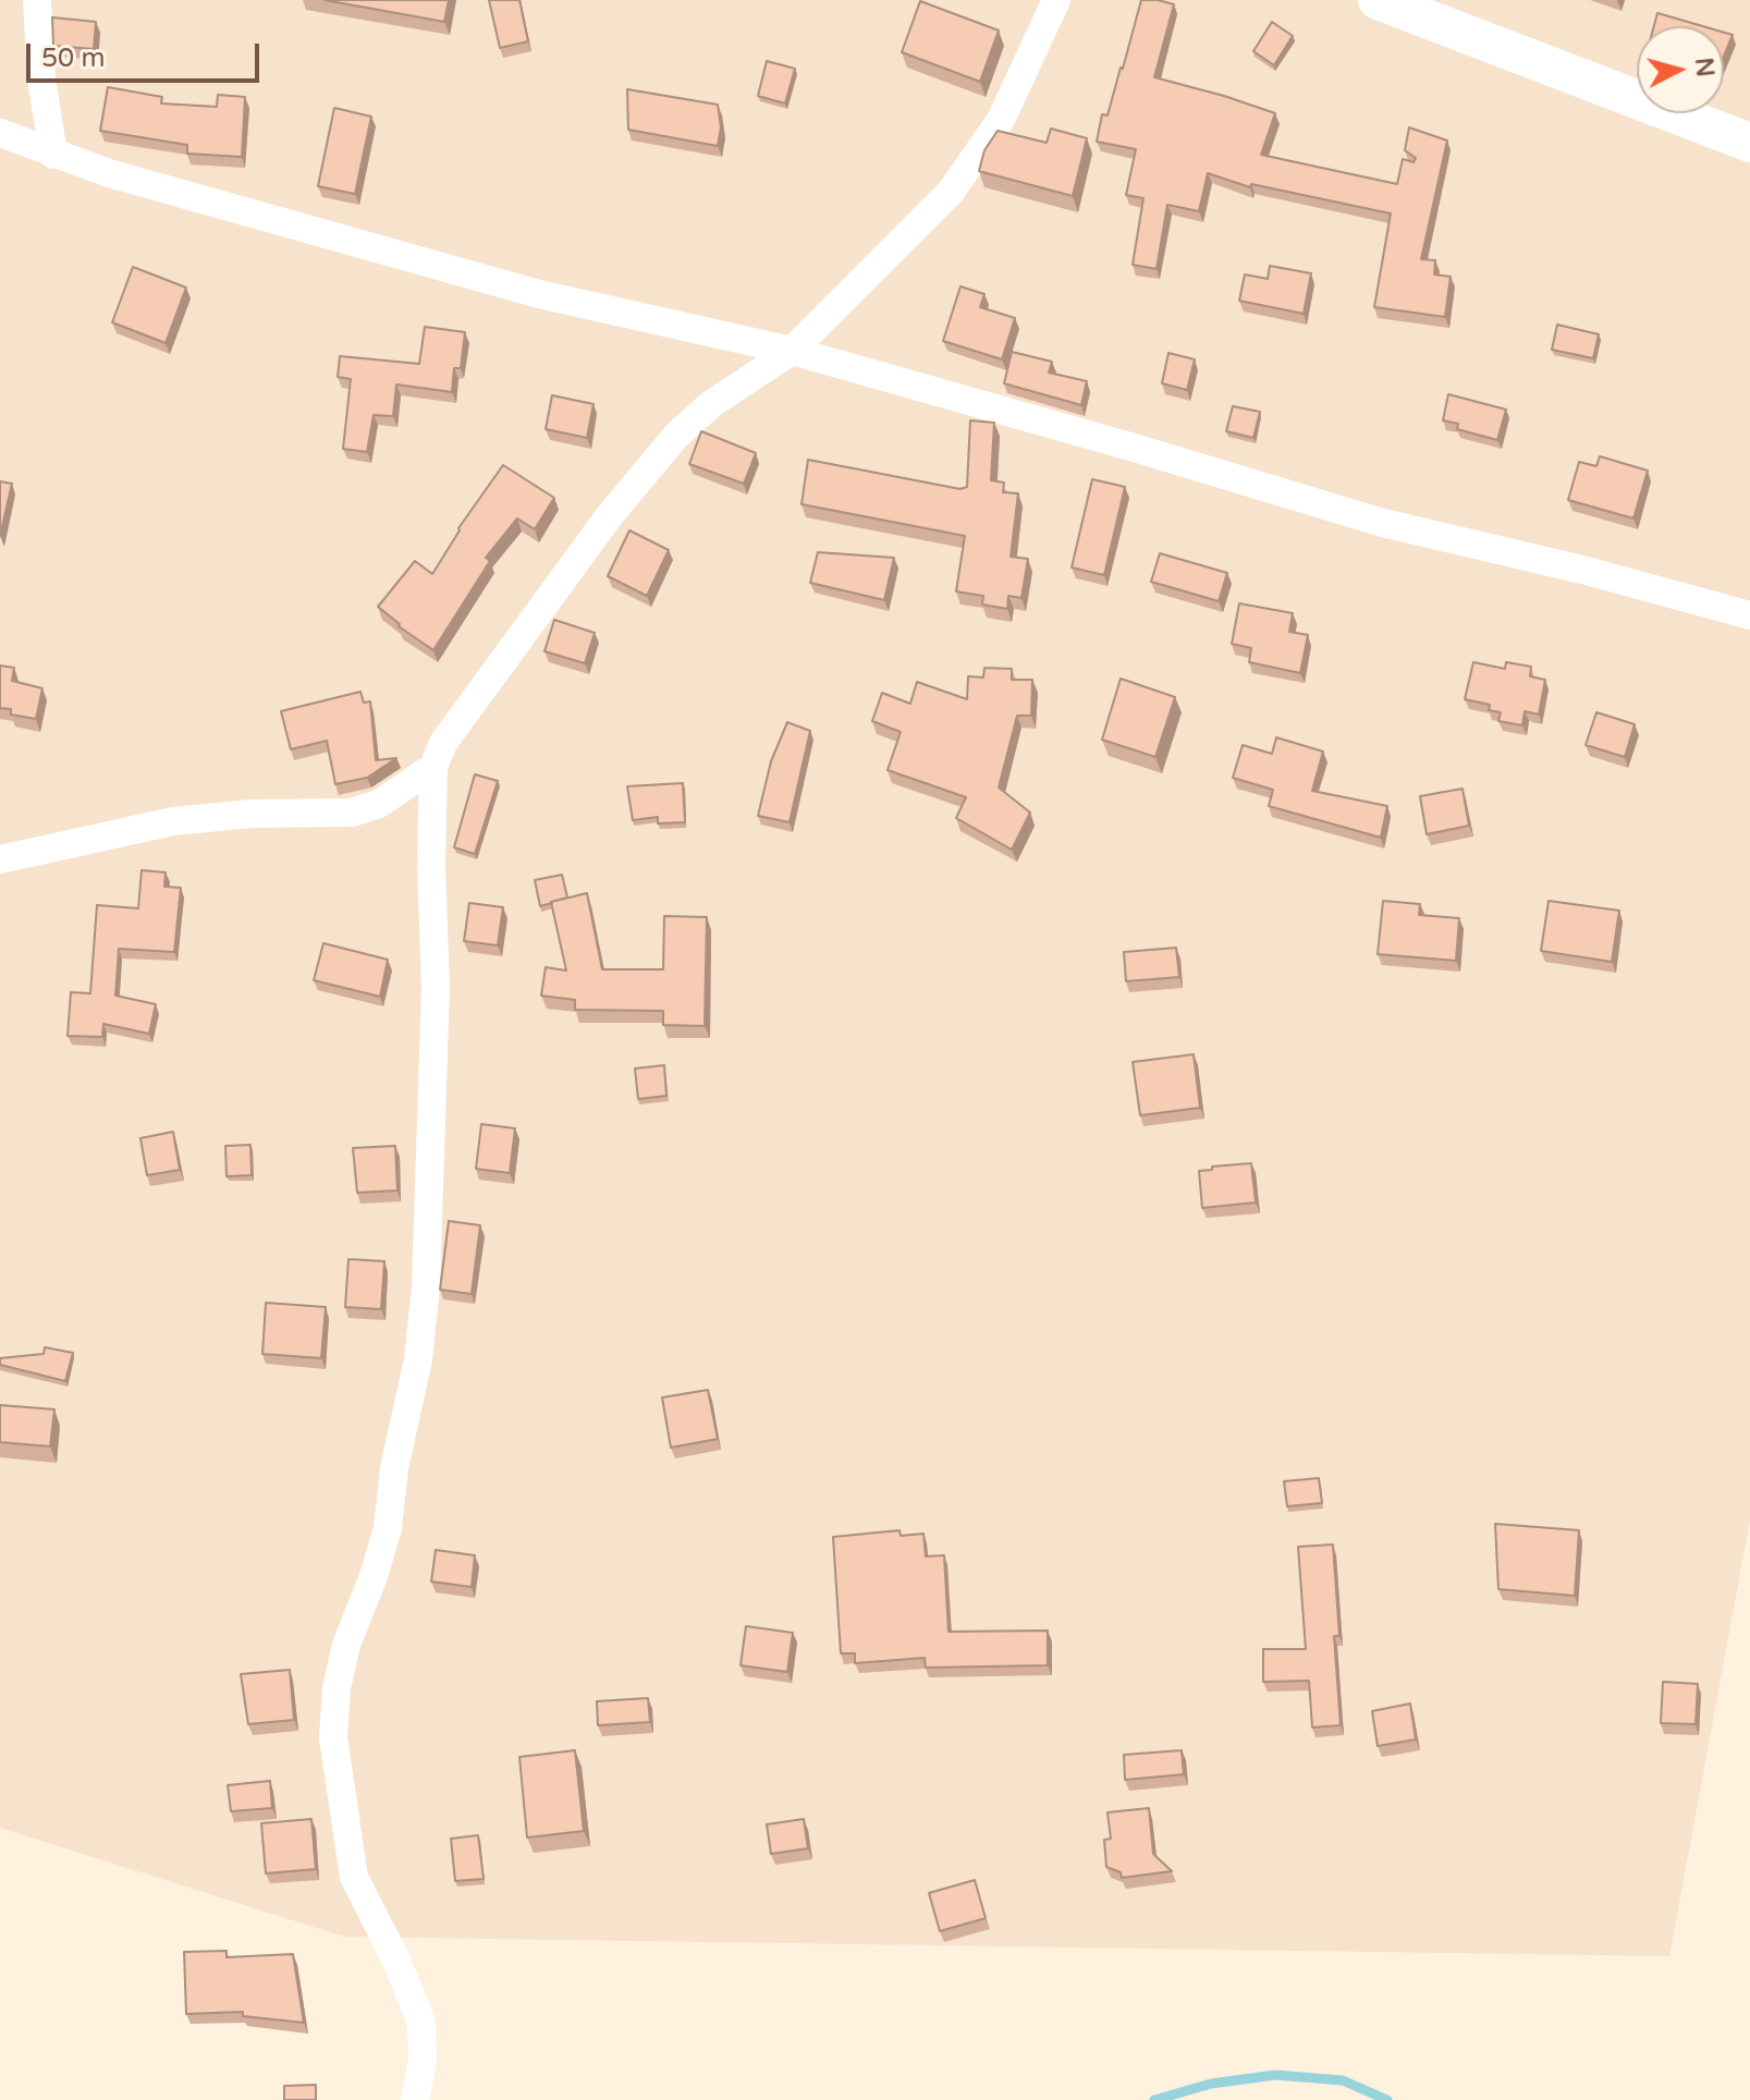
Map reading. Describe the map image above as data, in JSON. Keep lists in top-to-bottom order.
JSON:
{
  "scale_bar": "50 m",
  "north": "right"
}
